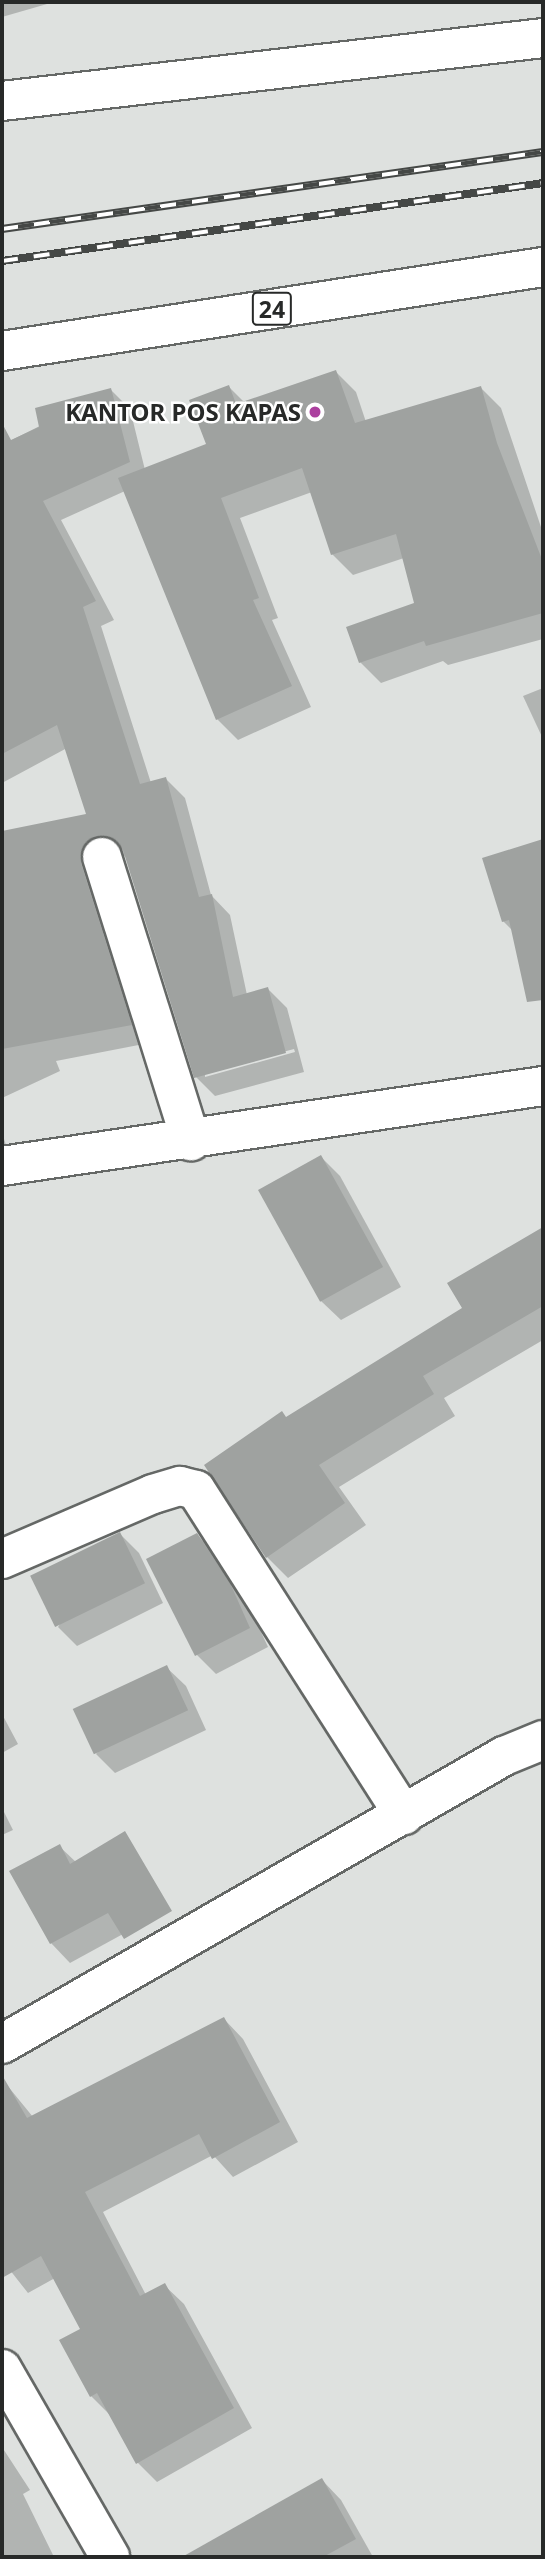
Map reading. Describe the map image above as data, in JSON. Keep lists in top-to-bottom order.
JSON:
{
  "streets": {
    "main road": ["24"]
  },
  "places": ["KANTOR POS KAPAS"]
}
